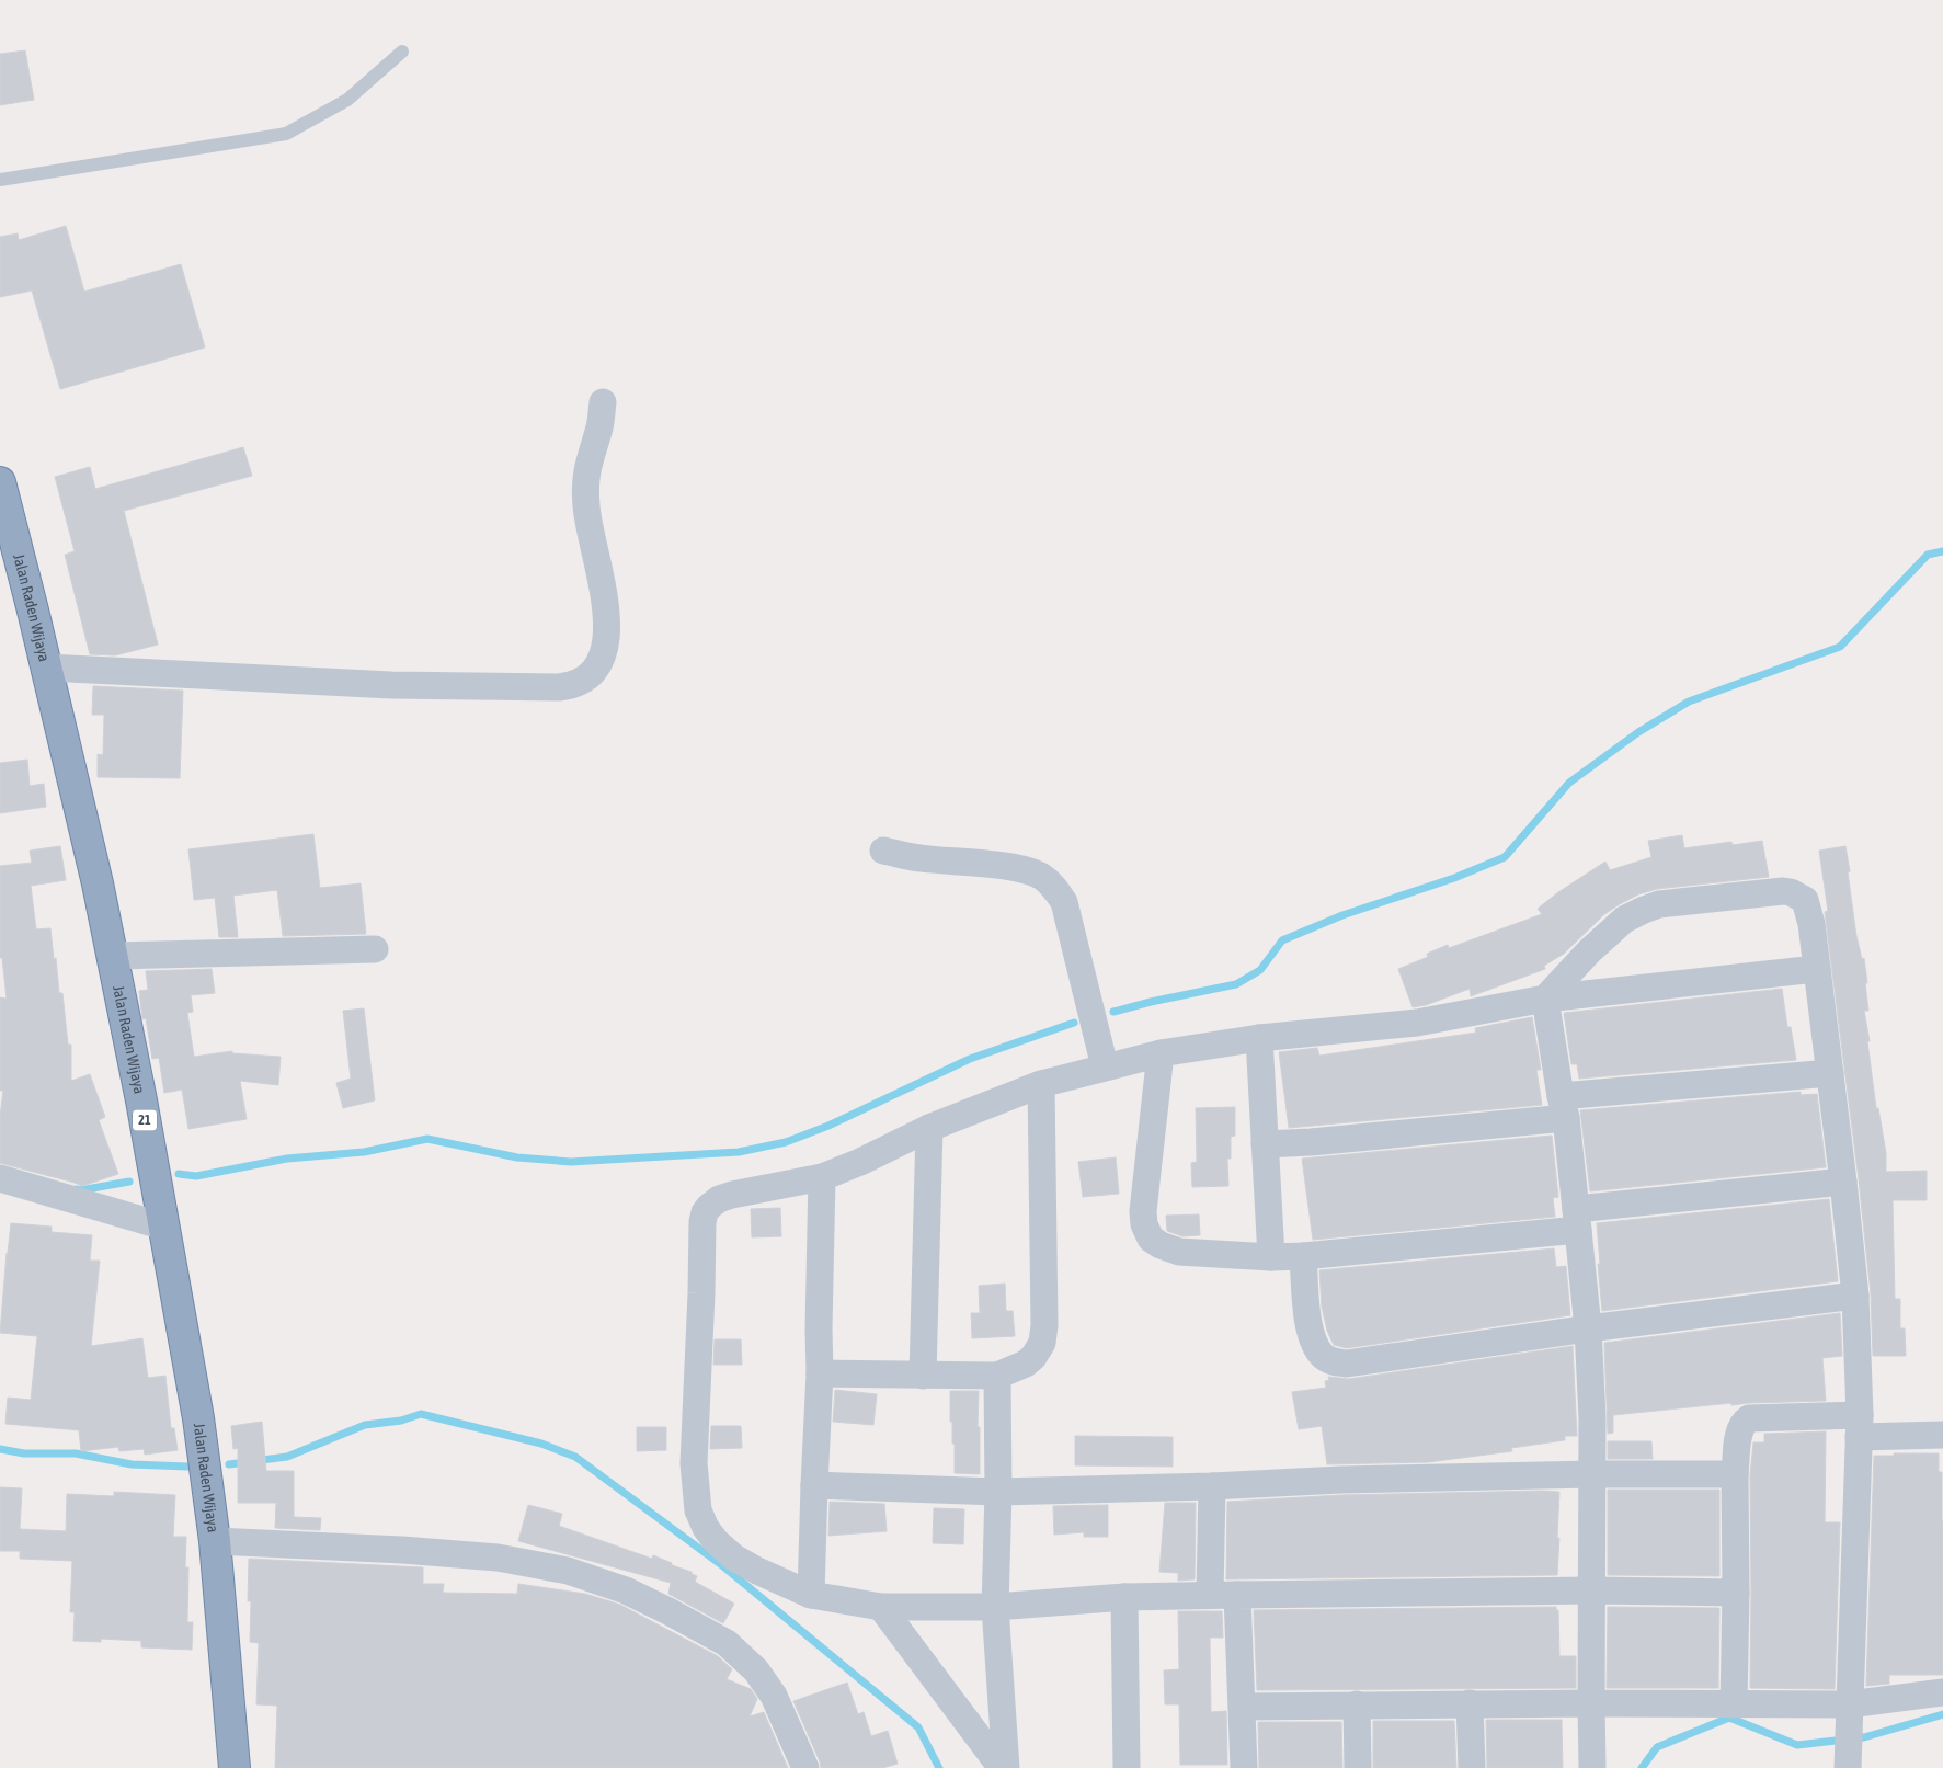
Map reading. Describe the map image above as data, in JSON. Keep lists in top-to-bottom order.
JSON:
{
  "streets": {
    "highway": ["Jalan Raden Wijaya", "21"]
  }
}
